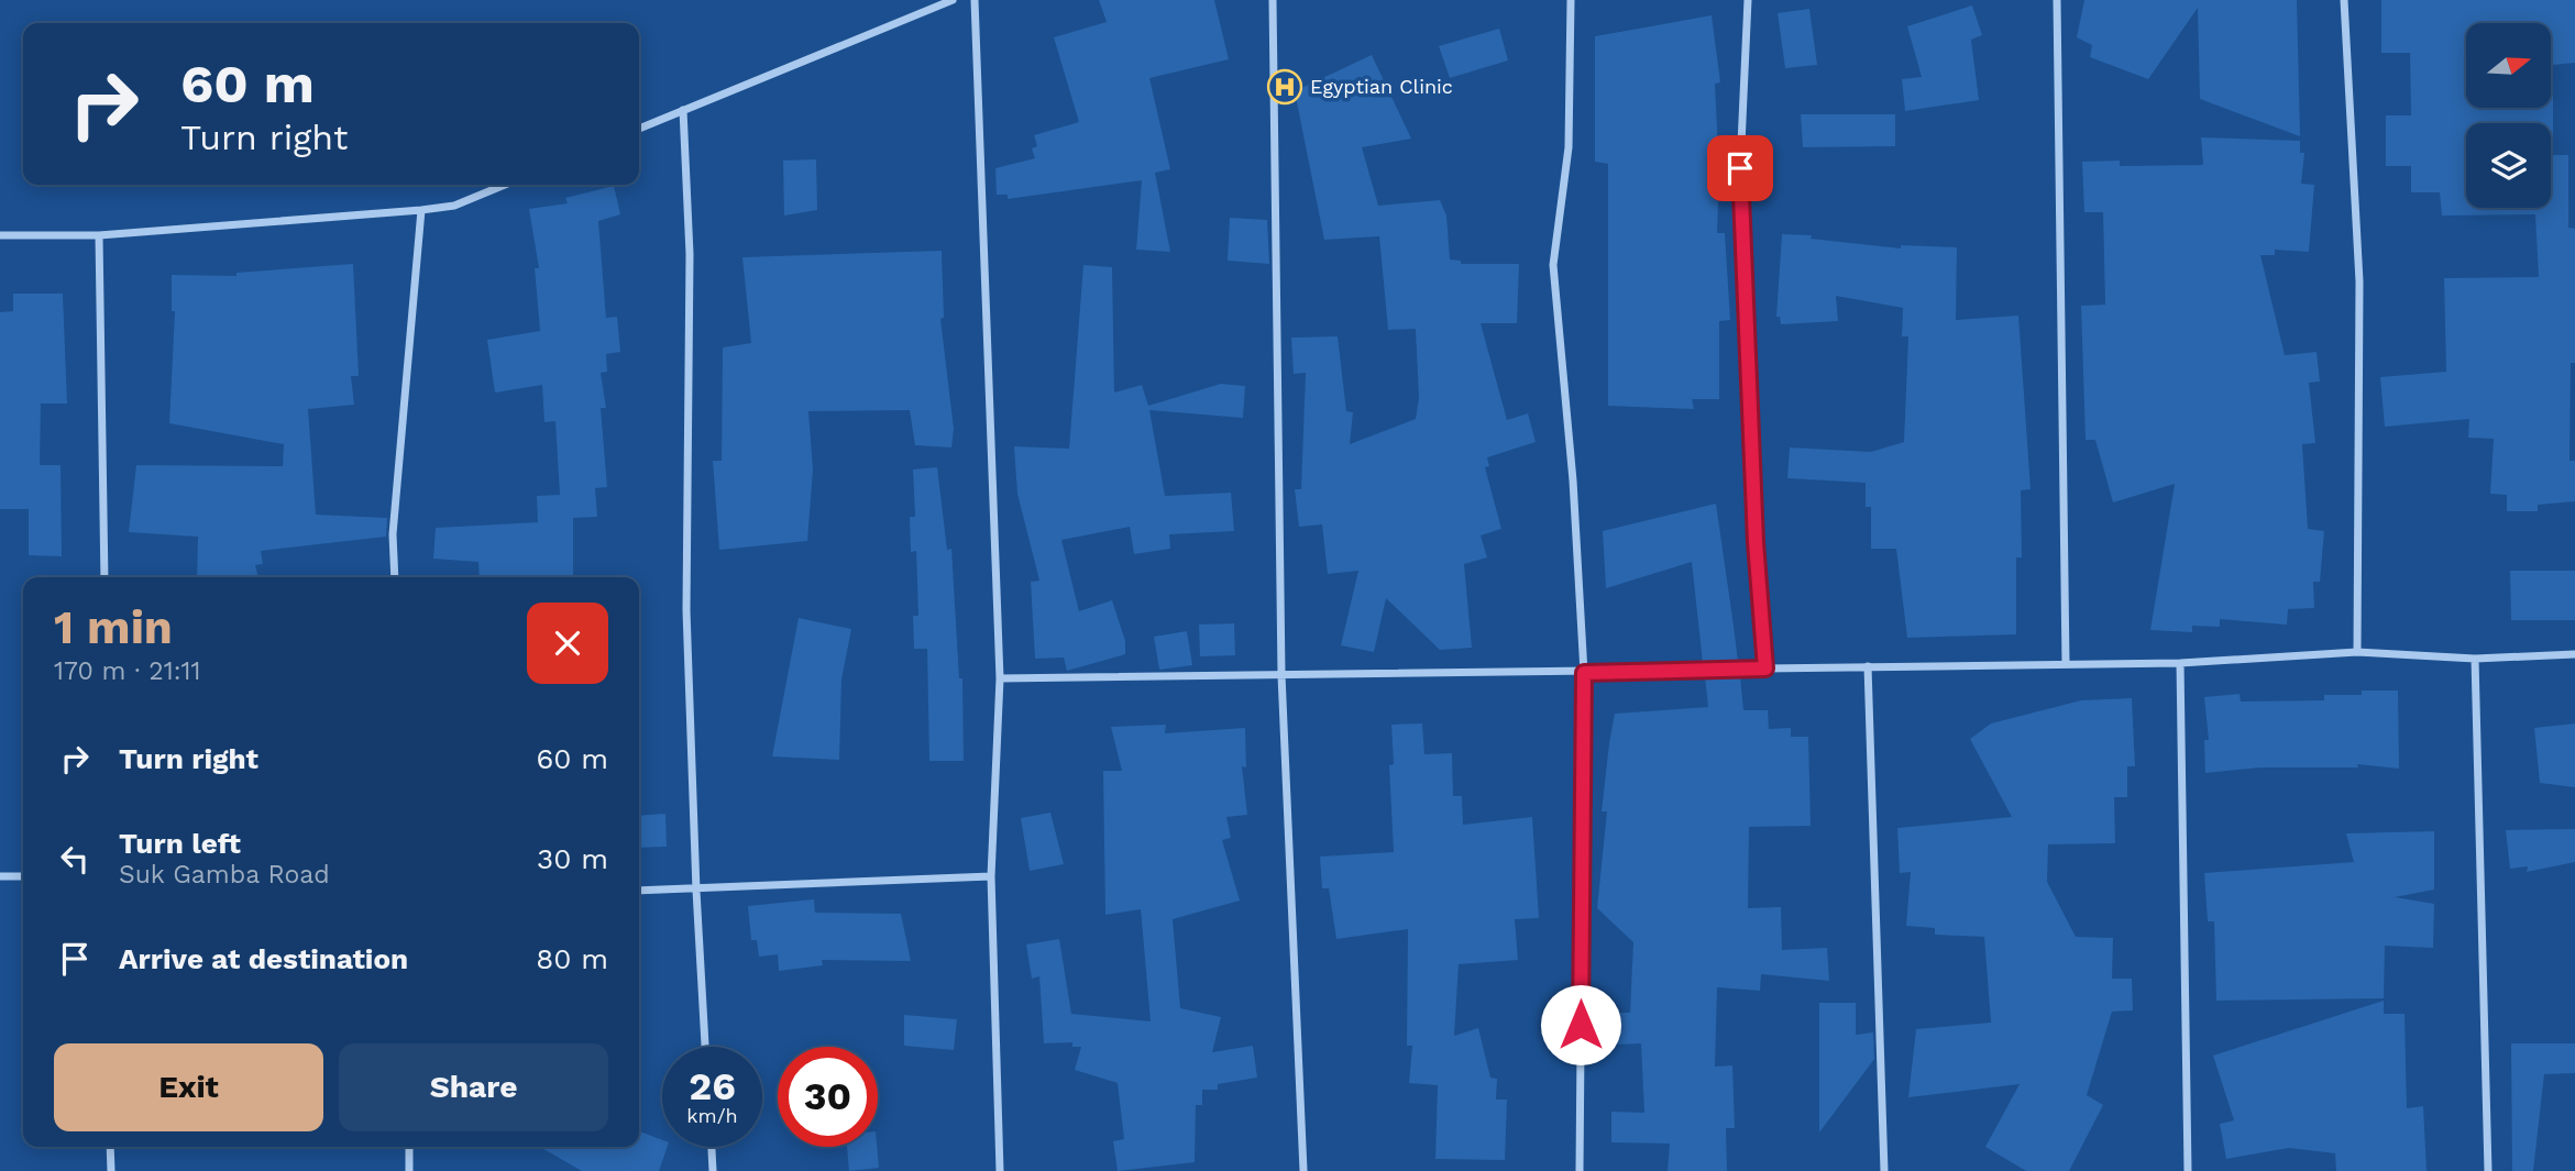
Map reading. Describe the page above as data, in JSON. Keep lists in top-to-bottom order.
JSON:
{
  "places": {
    "hospital": ["Egyptian Clinic"]
  },
  "north": "right",
  "page": {
    "turn": ["60 m", "Turn right"],
    "heading": ["1 min", "170 m · 21:11"],
    "list": [
      {
        "name": "Turn right",
        "value": "60 m"
      },
      {
        "name": "Turn left",
        "note": "Suk Gamba Road",
        "value": "30 m"
      },
      {
        "name": "Arrive at destination",
        "value": "80 m"
      }
    ],
    "buttons": ["Exit", "Share"],
    "speed": "26 km/h",
    "limit": "30"
  }
}
